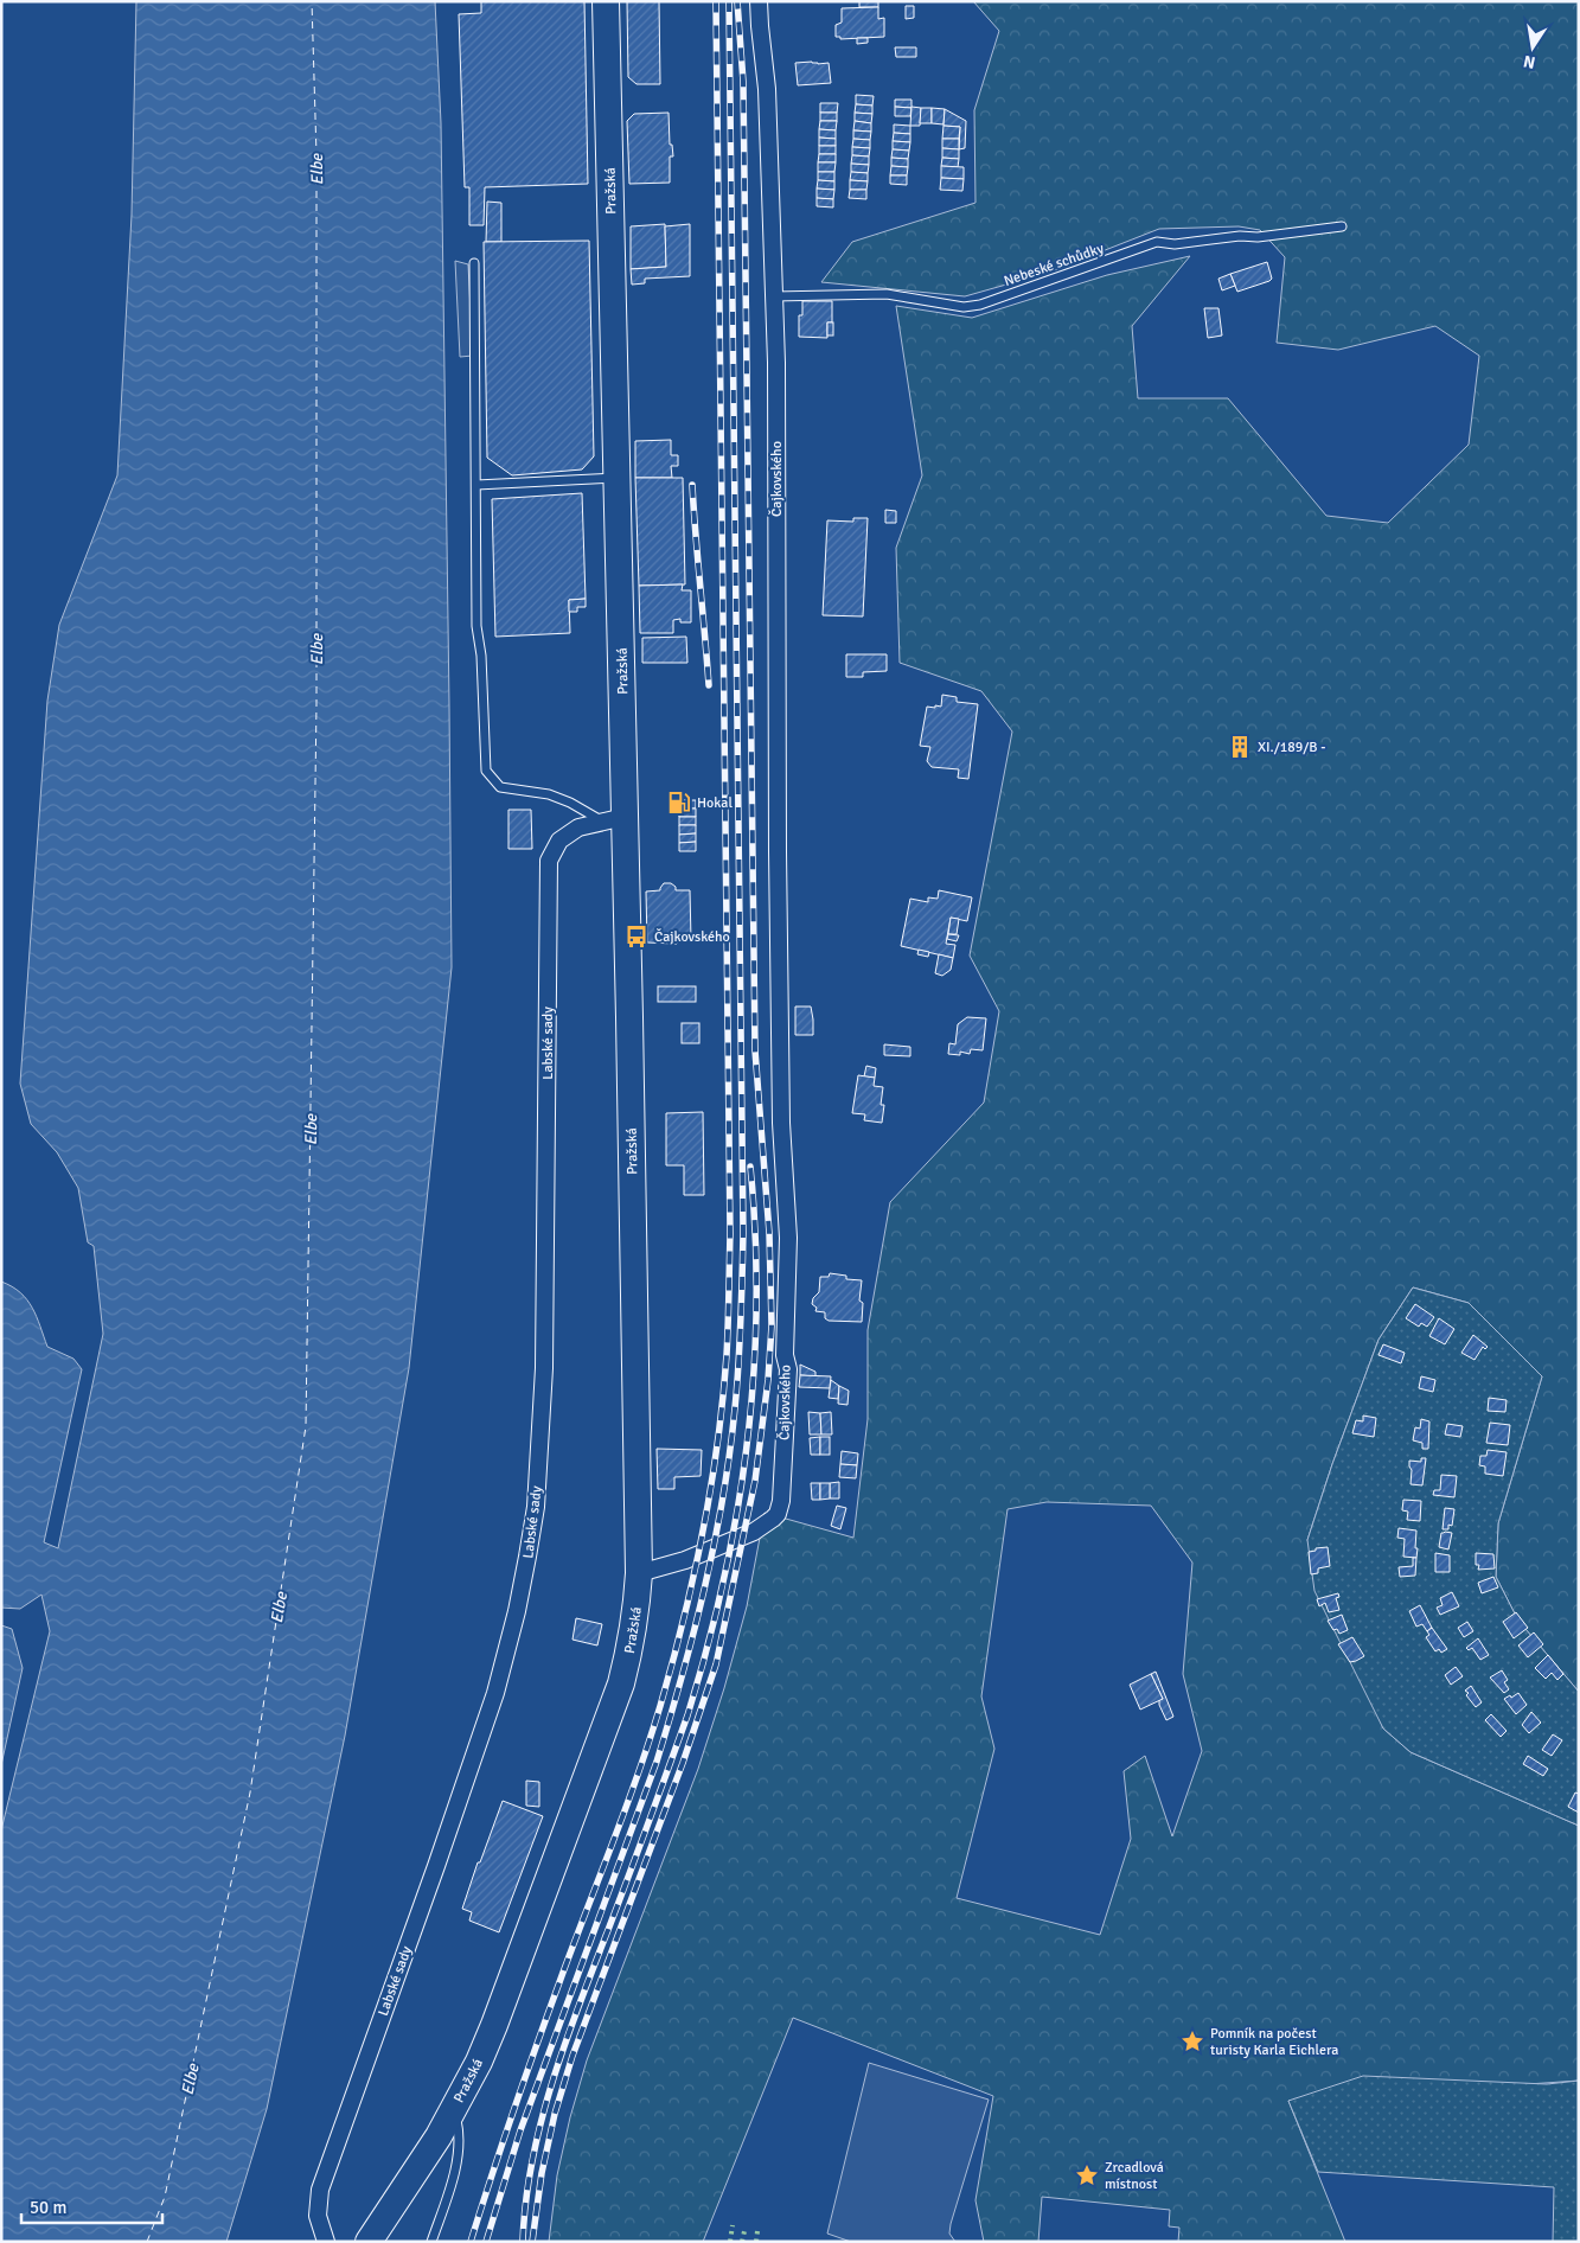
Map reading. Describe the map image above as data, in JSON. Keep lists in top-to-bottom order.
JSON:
{
  "streets": {
    "main road": ["Pražská"],
    "street": ["Čajkovského", "Labské sady"],
    "lane": ["Nebeské schůdky"]
  },
  "crossings": [
    ["Pražská", "Čajkovského"],
    ["Pražská", "Labské sady"],
    ["Nebeské schůdky", "Čajkovského"]
  ],
  "water": ["Elbe"],
  "places": {
    "building": ["XI./189/B -"],
    "fuel station": ["Hokal"],
    "bus stop": ["Čajkovského"],
    "place": ["Pomník na počest turisty Karla Eichlera", "Zrcadlová místnost"]
  },
  "scale_bar": "50 m",
  "north": "bottom"
}
